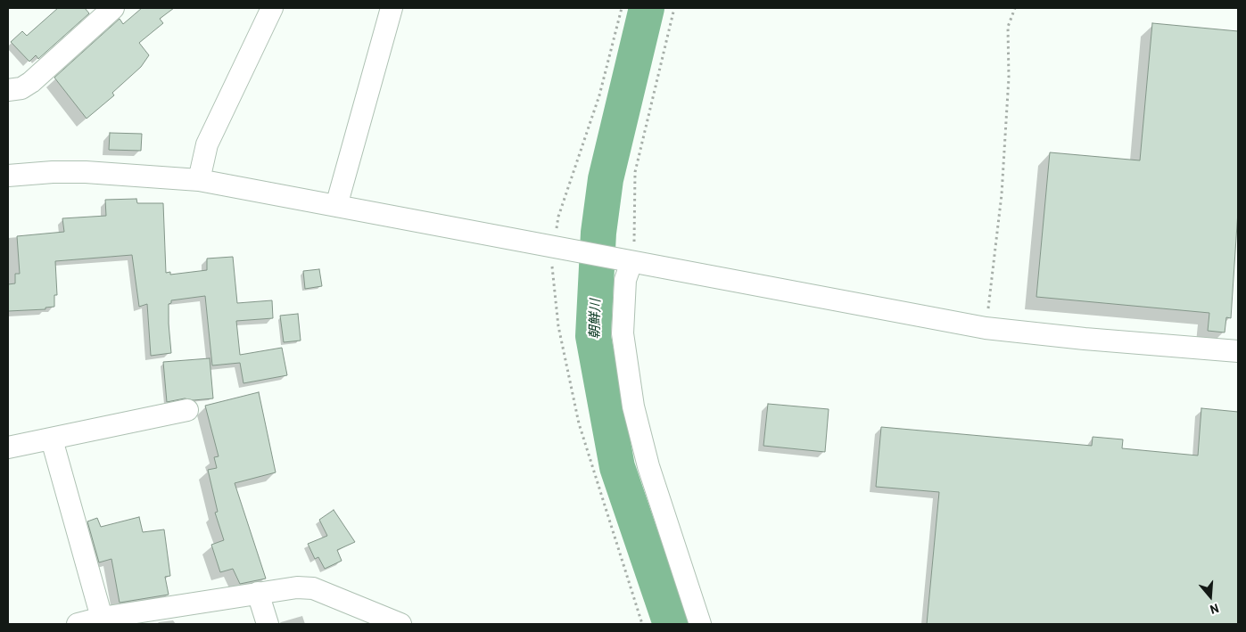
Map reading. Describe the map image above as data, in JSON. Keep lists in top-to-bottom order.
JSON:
{
  "water": ["朝鮮川"],
  "north": "bottom"
}
